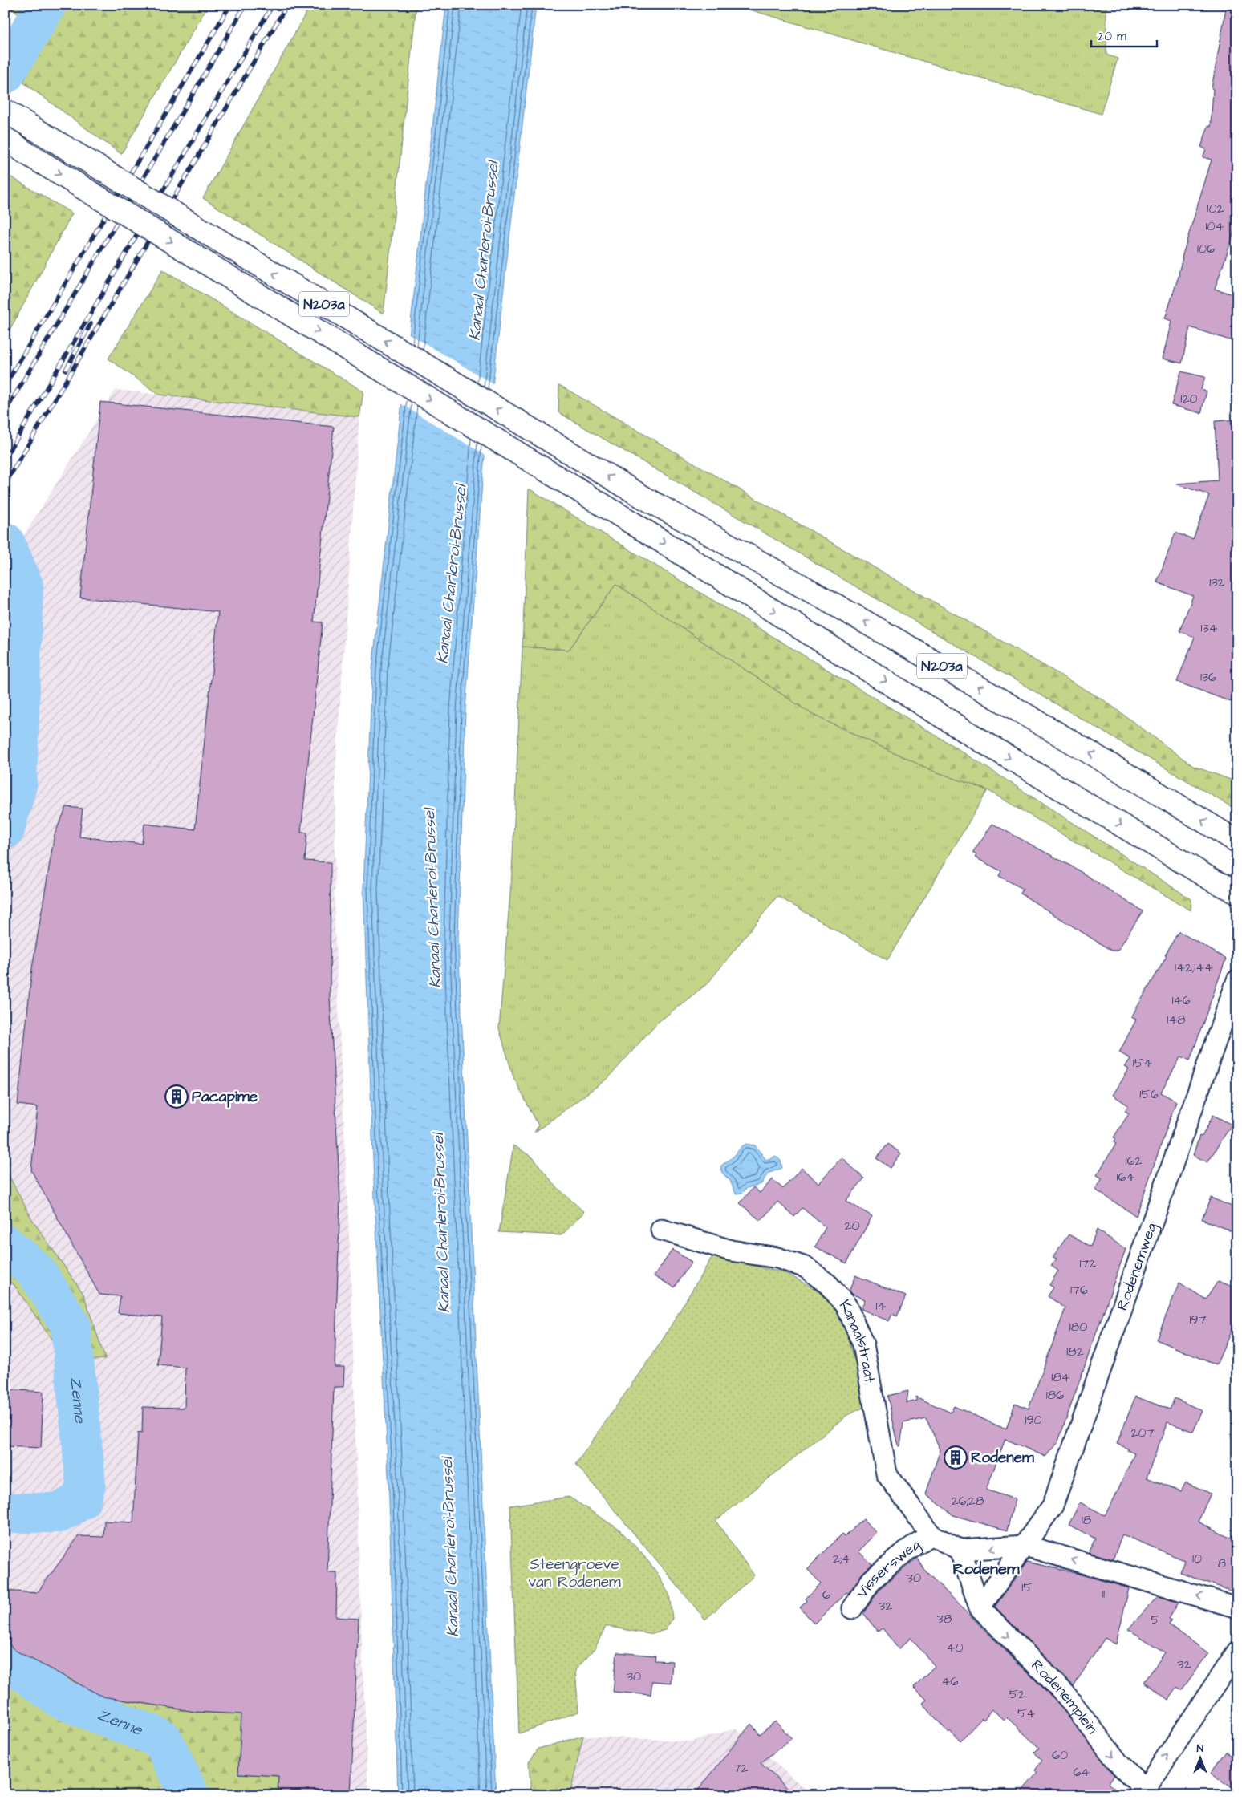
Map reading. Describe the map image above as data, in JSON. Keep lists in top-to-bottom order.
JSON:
{
  "streets": {
    "highway": ["N203a"],
    "street": [
      "Rodenemweg",
      "Kanaalstraat",
      "Vissersweg",
      "Rodenemplein"
    ]
  },
  "crossings": [
    ["Kanaalstraat", "Vissersweg"],
    ["Kanaalstraat", "Rodenemplein"]
  ],
  "one_way": ["Rodenemplein"],
  "districts": ["Rodenem"],
  "water": ["Kanaal Charleroi-Brussel", "Zenne"],
  "parks": ["Steengroeve van Rodenem"],
  "places": {
    "building": ["Pacapime", "Rodenem"]
  },
  "house_numbers": [
    "102",
    "104",
    "106",
    "120",
    "132",
    "134",
    "136",
    "142;144",
    "146",
    "148",
    "154",
    "156",
    "162",
    "164",
    "20",
    "172",
    "176",
    "14",
    "197",
    "180",
    "182",
    "184",
    "186",
    "190",
    "207",
    "26;28",
    "18",
    "2;4",
    "10",
    "8",
    "30",
    "15",
    "11",
    "6",
    "32",
    "38",
    "5",
    "40",
    "32",
    "30",
    "46",
    "52",
    "54",
    "60",
    "72",
    "64"
  ],
  "scale_bar": "20 m",
  "north": "top"
}
